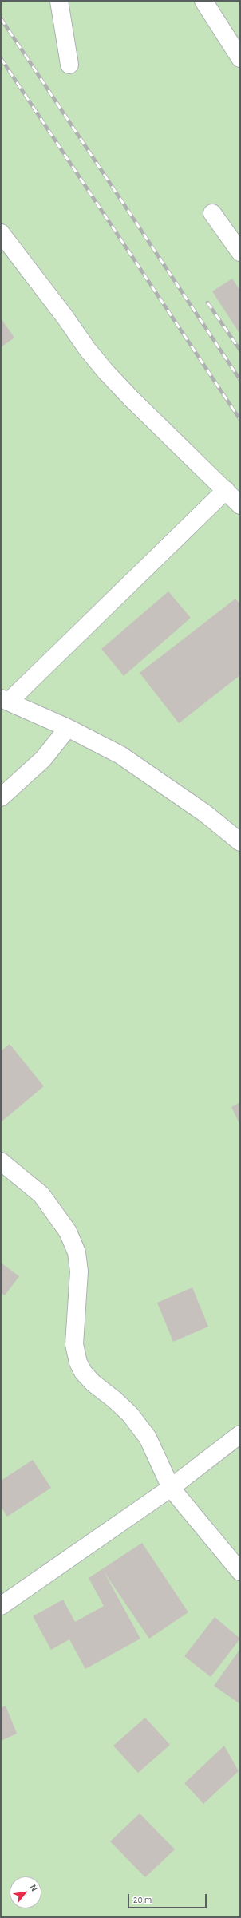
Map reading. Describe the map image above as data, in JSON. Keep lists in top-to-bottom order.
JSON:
{
  "scale_bar": "20 m",
  "north": "top right"
}
